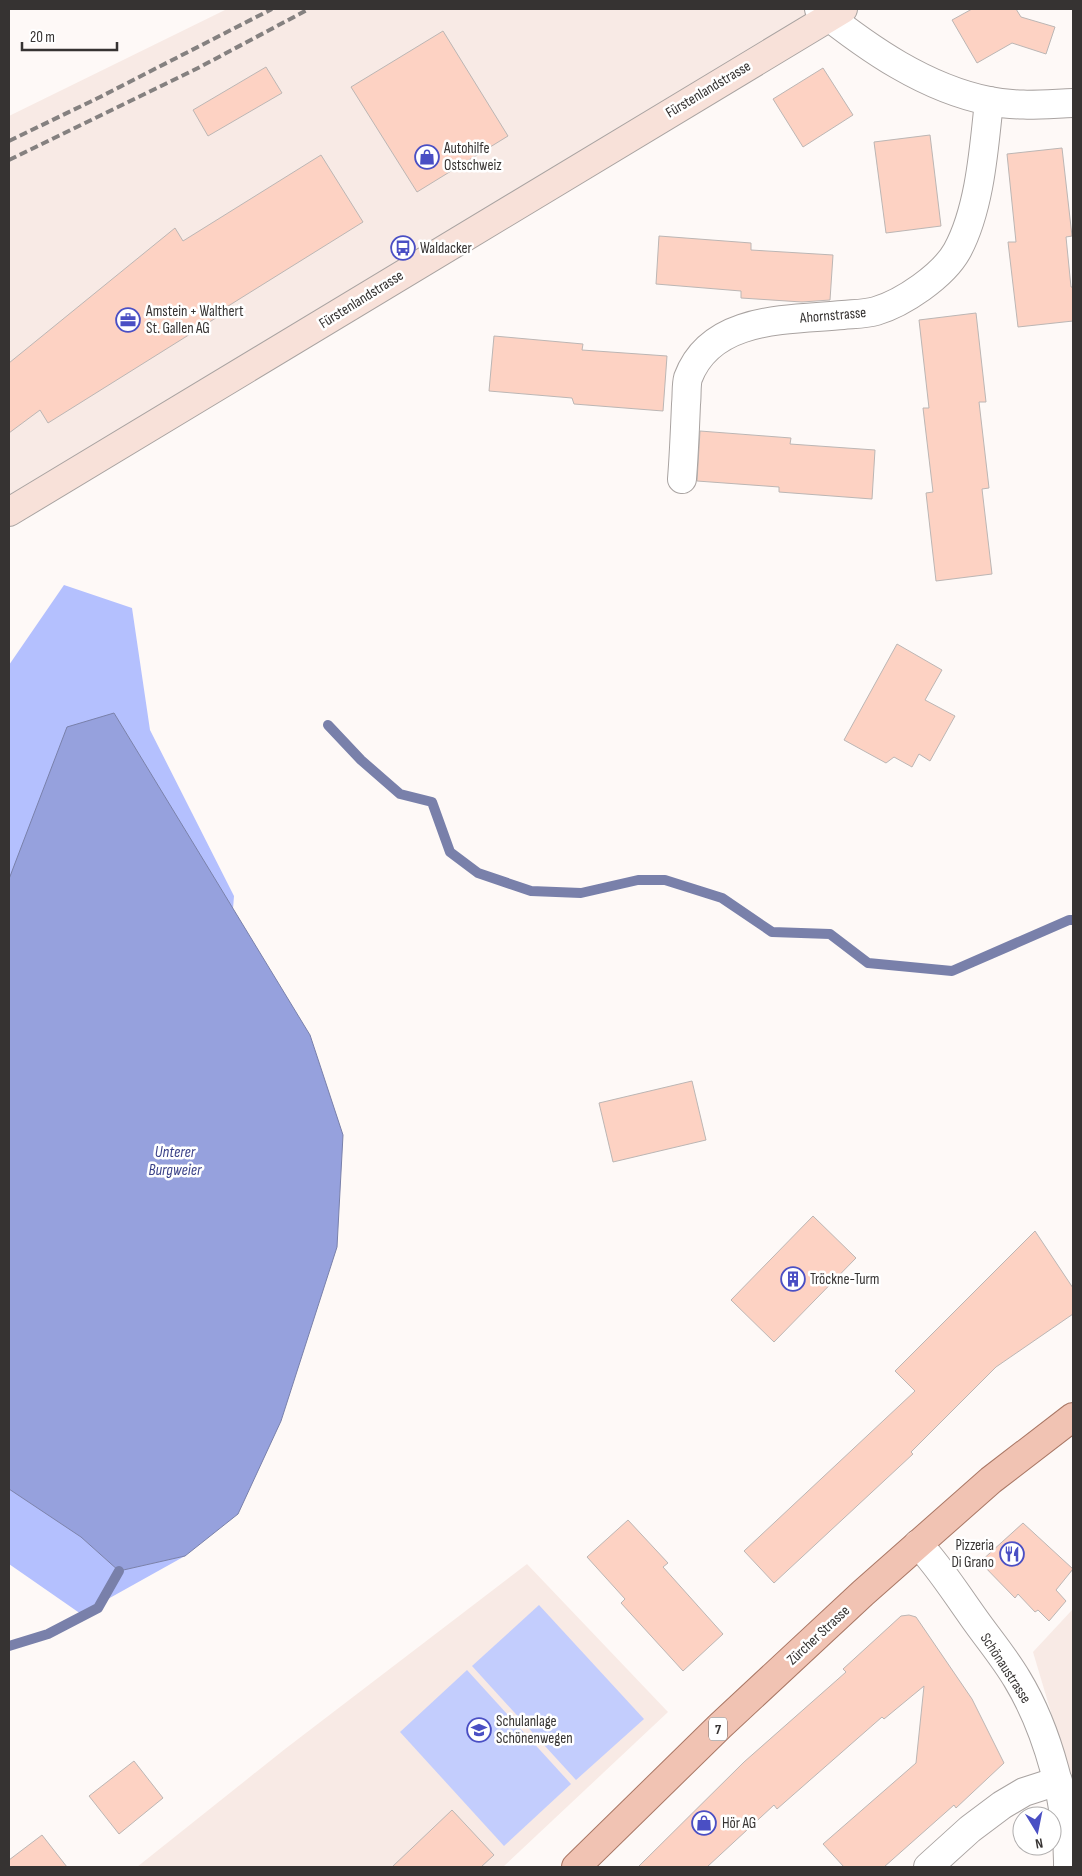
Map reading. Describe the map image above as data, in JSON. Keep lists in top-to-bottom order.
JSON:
{
  "streets": {
    "main road": ["Fürstenlandstrasse", "Zürcher Strasse", "7"],
    "street": ["Ahornstrasse", "Schönaustrasse"]
  },
  "crossings": [
    ["Zürcher Strasse", "Schönaustrasse"]
  ],
  "water": ["Unterer Burgweier"],
  "places": {
    "shop": ["Autohilfe Ostschweiz", "Hör AG"],
    "bus stop": ["Waldacker"],
    "office": ["Amstein + Walthert St. Gallen AG"],
    "building": ["Tröckne-Turm"],
    "restaurant": ["Pizzeria Di Grano"],
    "school or university": ["Schulanlage Schönenwegen"]
  },
  "scale_bar": "20 m",
  "north": "bottom"
}
